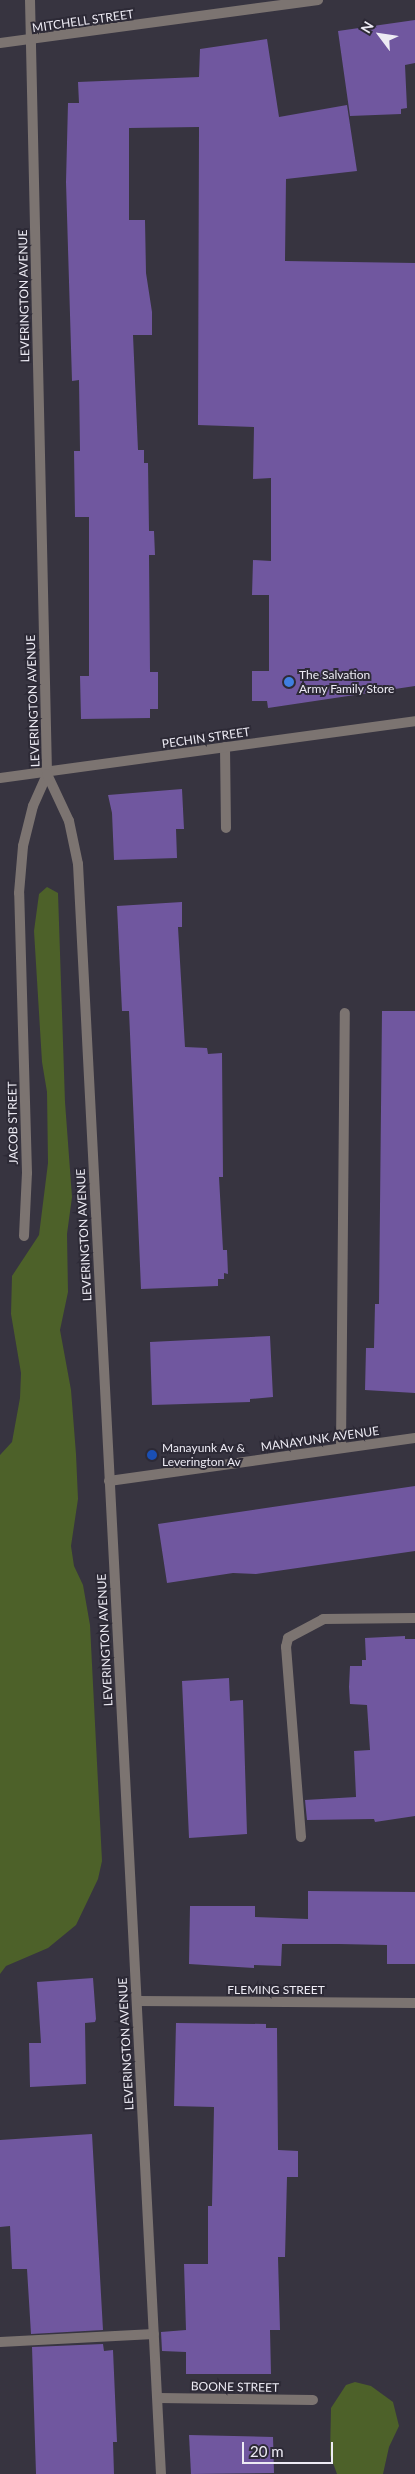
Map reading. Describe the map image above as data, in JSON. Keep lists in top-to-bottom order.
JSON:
{
  "streets": {
    "street": [
      "MITCHELL STREET",
      "LEVERINGTON AVENUE",
      "PECHIN STREET",
      "JACOB STREET",
      "MANAYUNK AVENUE",
      "FLEMING STREET",
      "BOONE STREET"
    ]
  },
  "crossings": [
    ["MITCHELL STREET", "LEVERINGTON AVENUE"],
    ["LEVERINGTON AVENUE", "PECHIN STREET"],
    ["LEVERINGTON AVENUE", "JACOB STREET"],
    ["LEVERINGTON AVENUE", "MANAYUNK AVENUE"],
    ["LEVERINGTON AVENUE", "FLEMING STREET"],
    ["LEVERINGTON AVENUE", "BOONE STREET"],
    ["PECHIN STREET", "JACOB STREET"]
  ],
  "places": ["The Salvation Army Family Store", "Manayunk Av & Leverington Av"],
  "scale_bar": "20 m",
  "north": "top left"
}
